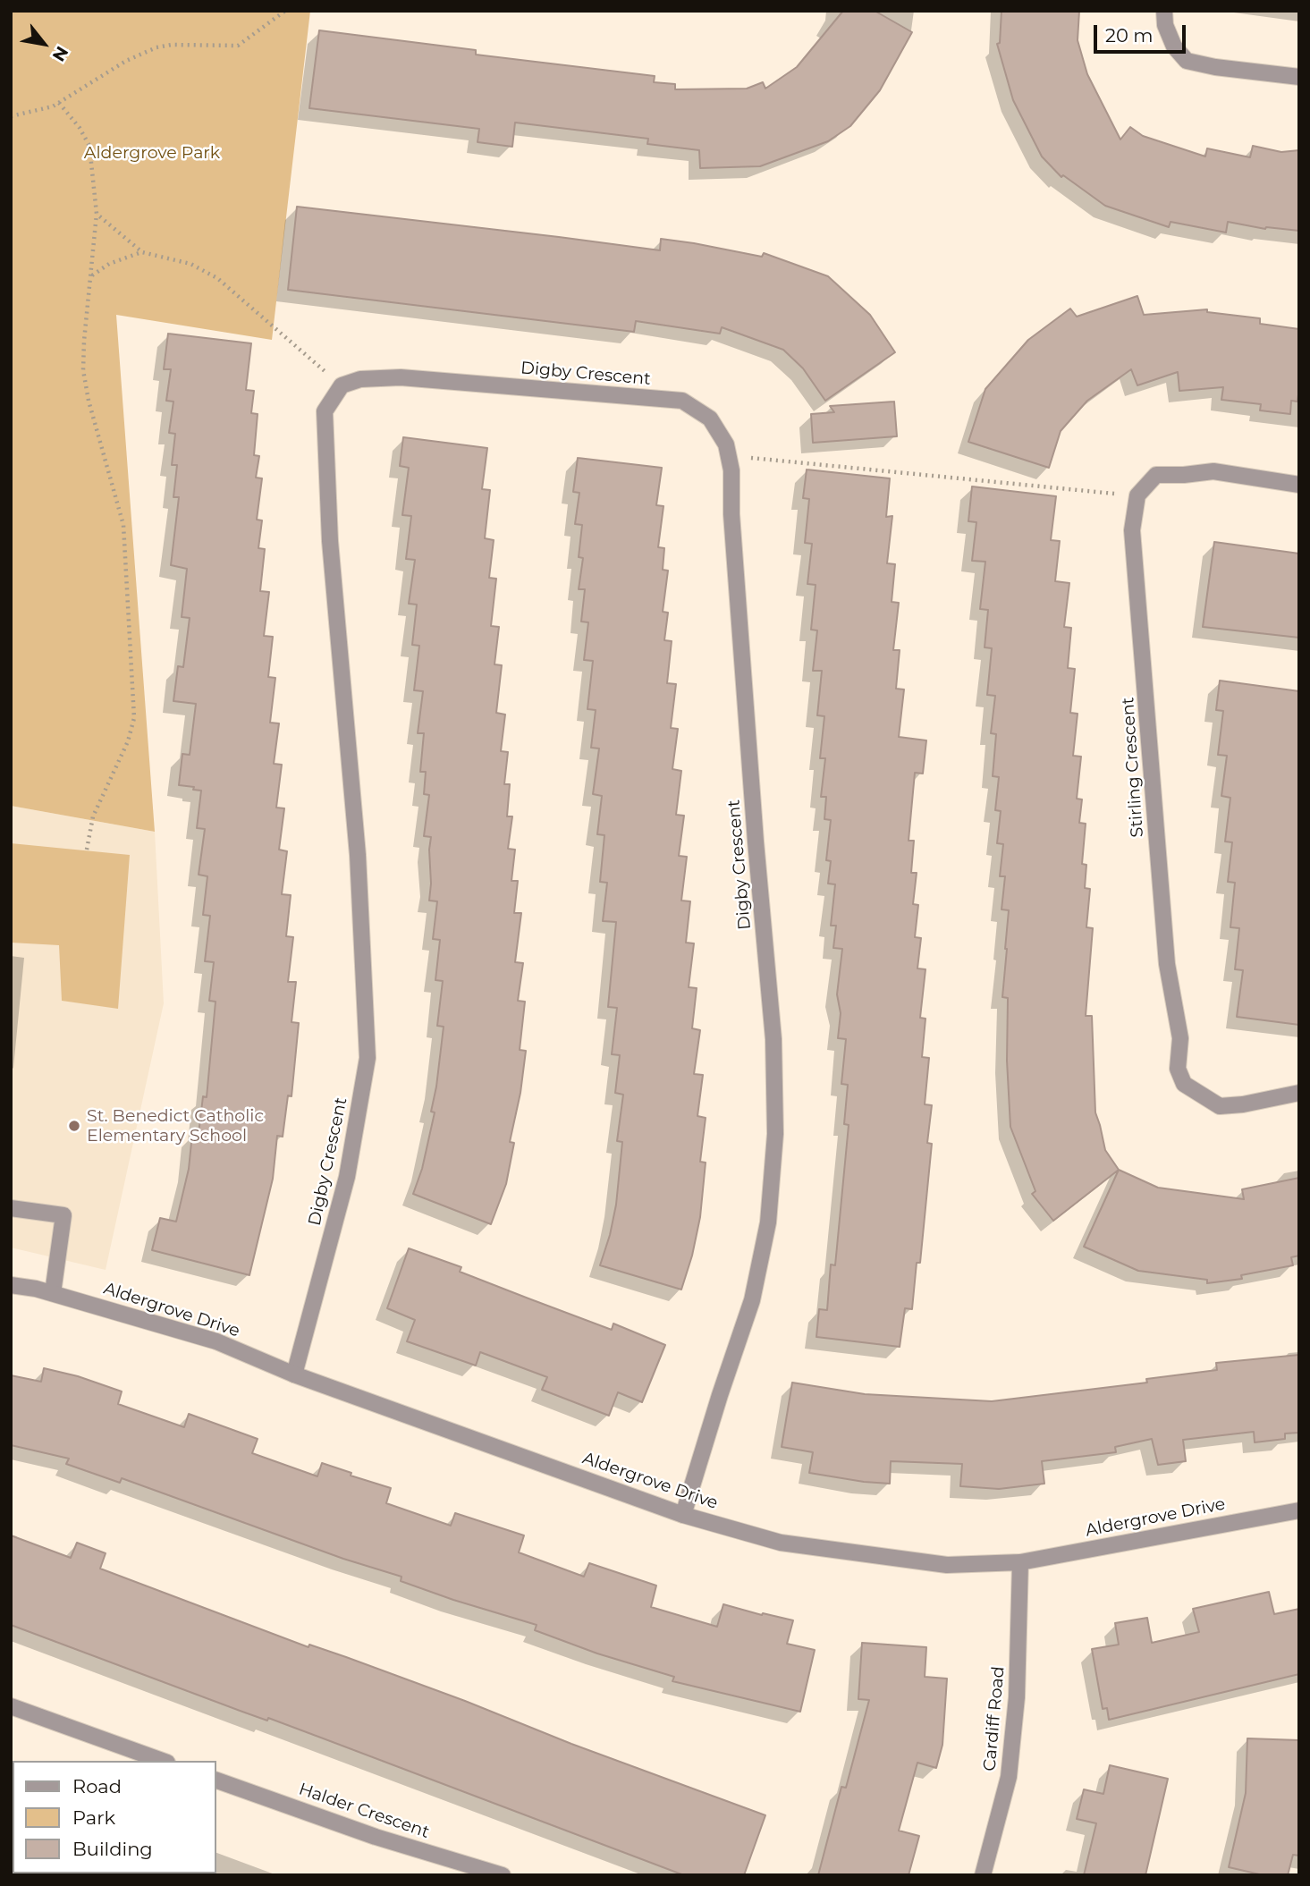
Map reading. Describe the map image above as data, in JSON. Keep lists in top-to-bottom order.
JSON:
{
  "streets": {
    "street": [
      "Digby Crescent",
      "Stirling Crescent",
      "Aldergrove Drive",
      "Cardiff Road",
      "Halder Crescent"
    ]
  },
  "crossings": [
    ["Digby Crescent", "Aldergrove Drive"],
    ["Aldergrove Drive", "Cardiff Road"]
  ],
  "parks": ["Aldergrove Park"],
  "places": ["St. Benedict Catholic Elementary School"],
  "legend": ["Road", "Park", "Building"],
  "scale_bar": "20 m",
  "north": "bottom right"
}
